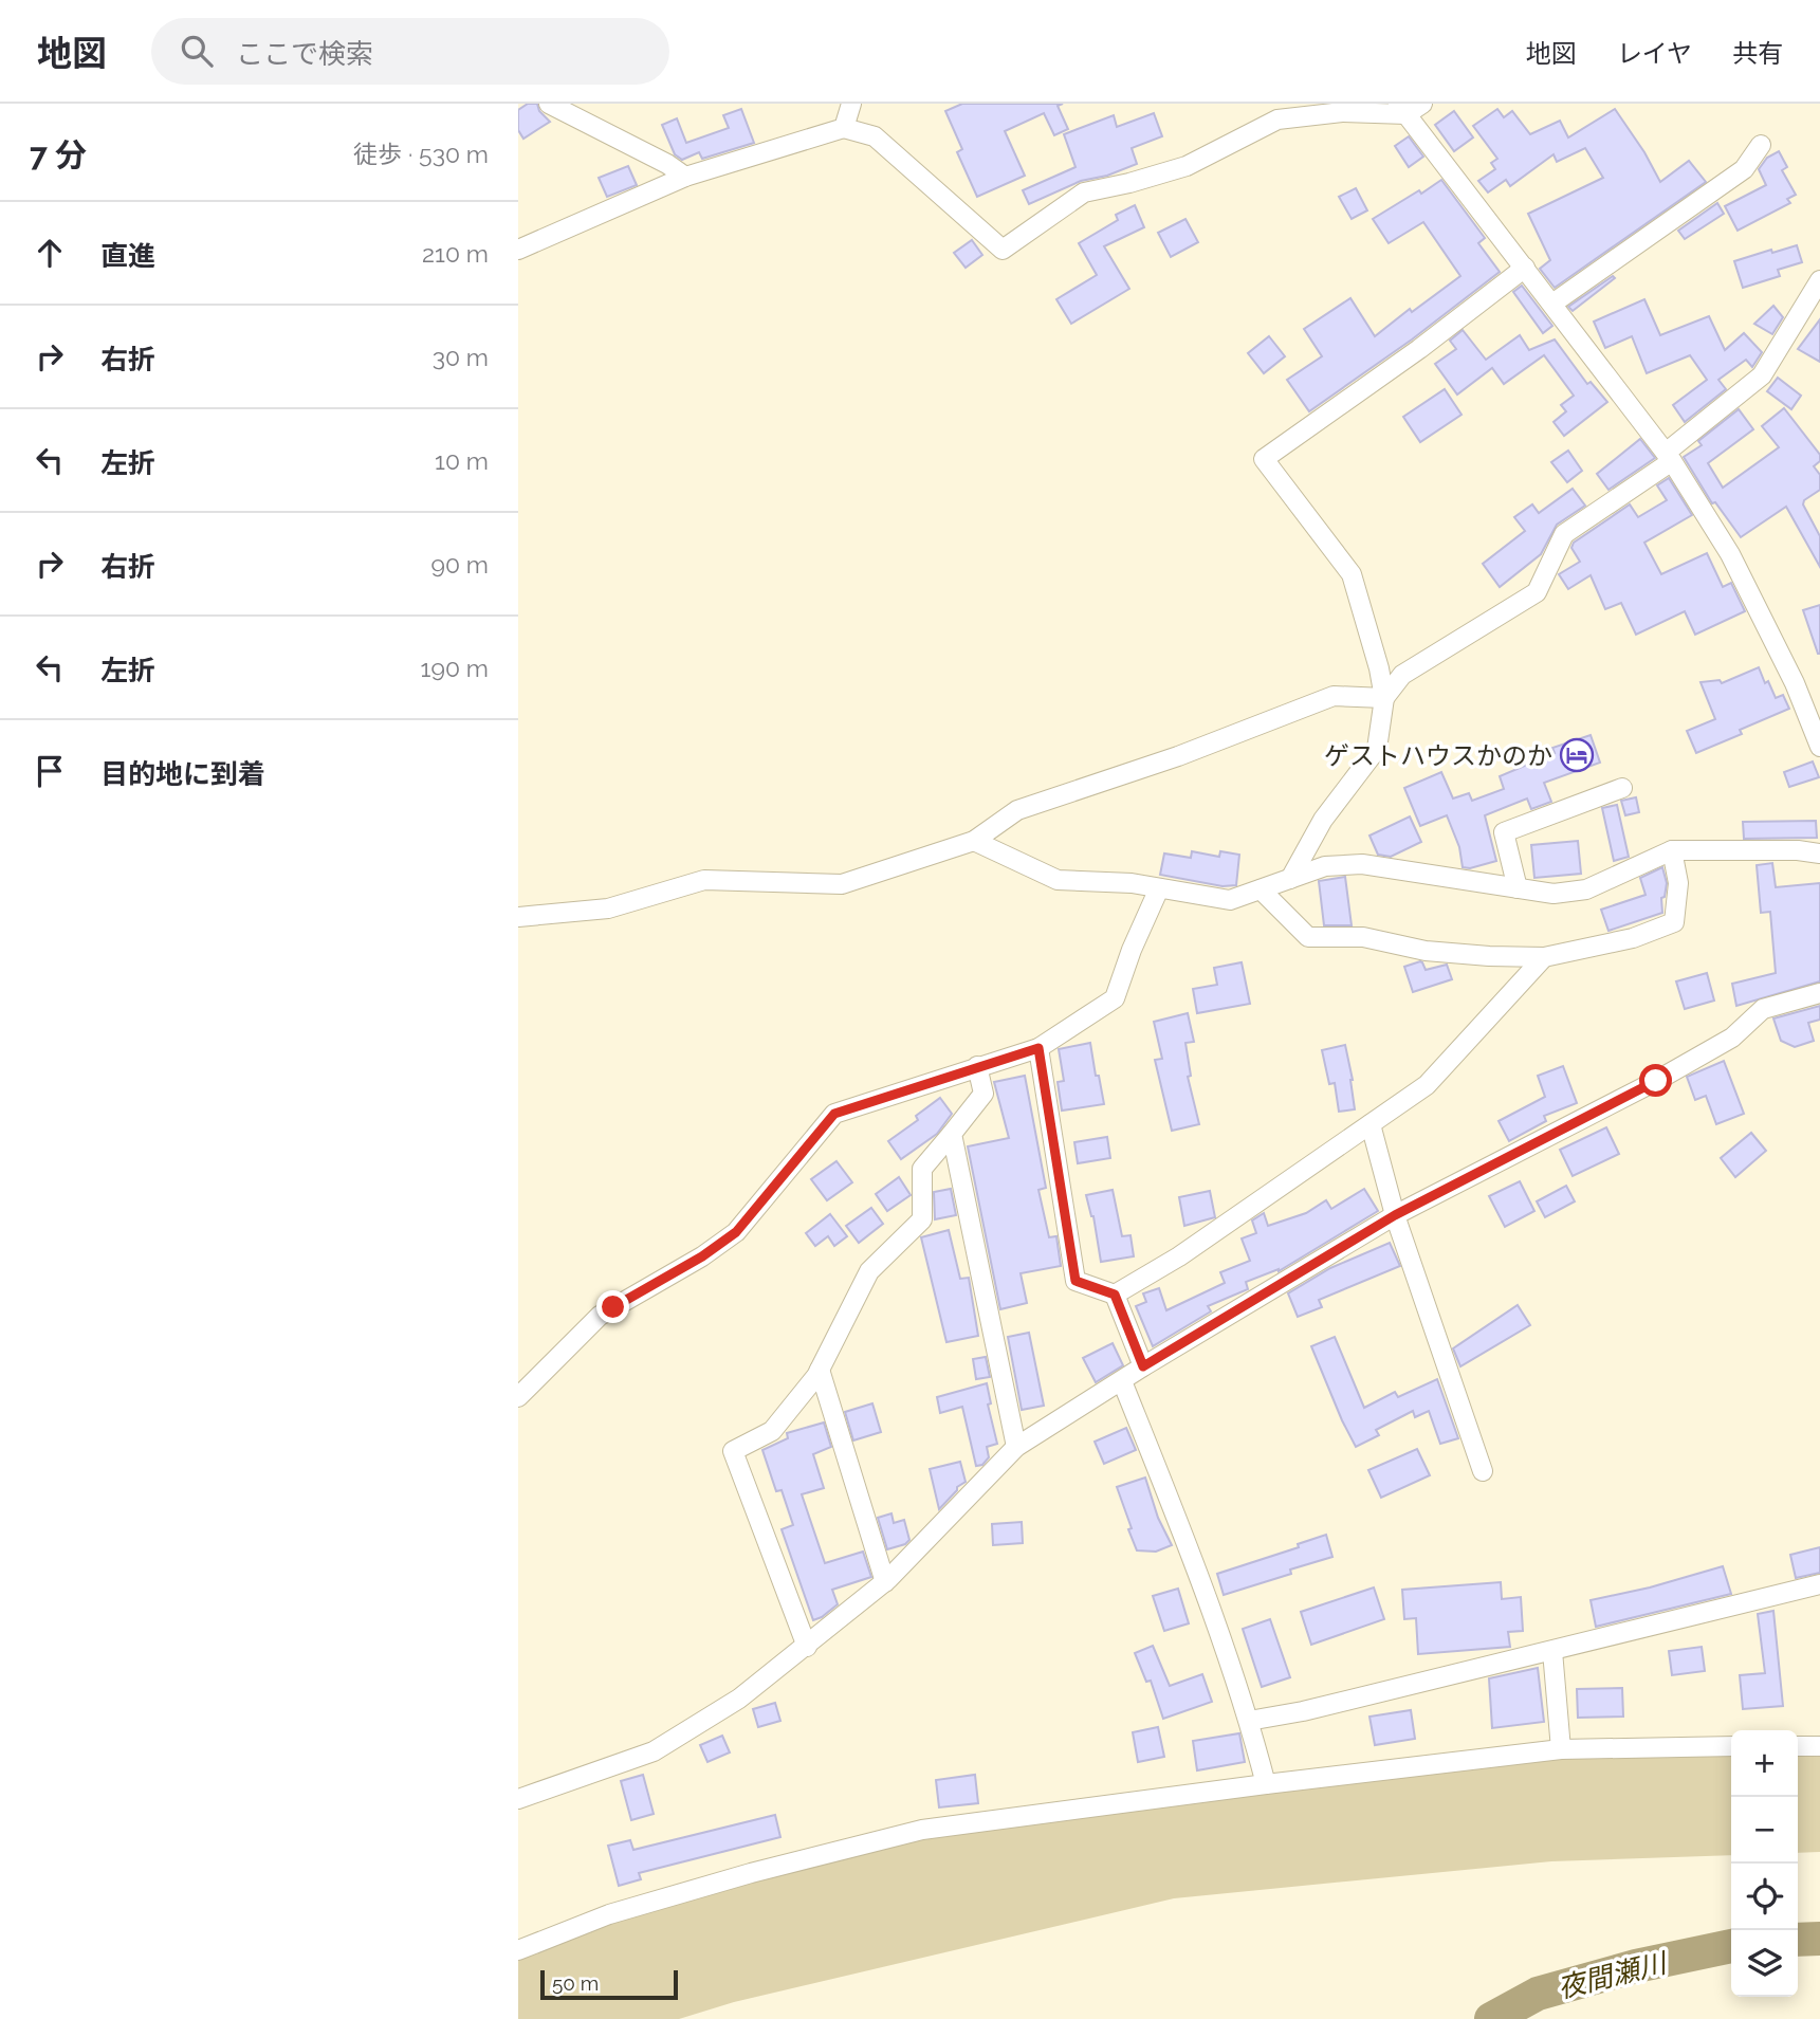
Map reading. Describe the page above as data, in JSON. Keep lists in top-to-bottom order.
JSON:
{
  "water": ["夜間瀬川"],
  "places": {
    "hotel": ["ゲストハウスかのか"]
  },
  "scale_bar": "50 m",
  "page": {
    "header": "地図",
    "search": "ここで検索",
    "nav": ["地図", "レイヤ", "共有"],
    "heading": ["7 分", "徒歩 · 530 m"],
    "list": [
      ["直進", "210 m"],
      ["右折", "30 m"],
      ["左折", "10 m"],
      ["右折", "90 m"],
      ["左折", "190 m"],
      "目的地に到着"
    ],
    "map_buttons": ["+", "−"],
    "scale": "50 m"
  }
}
